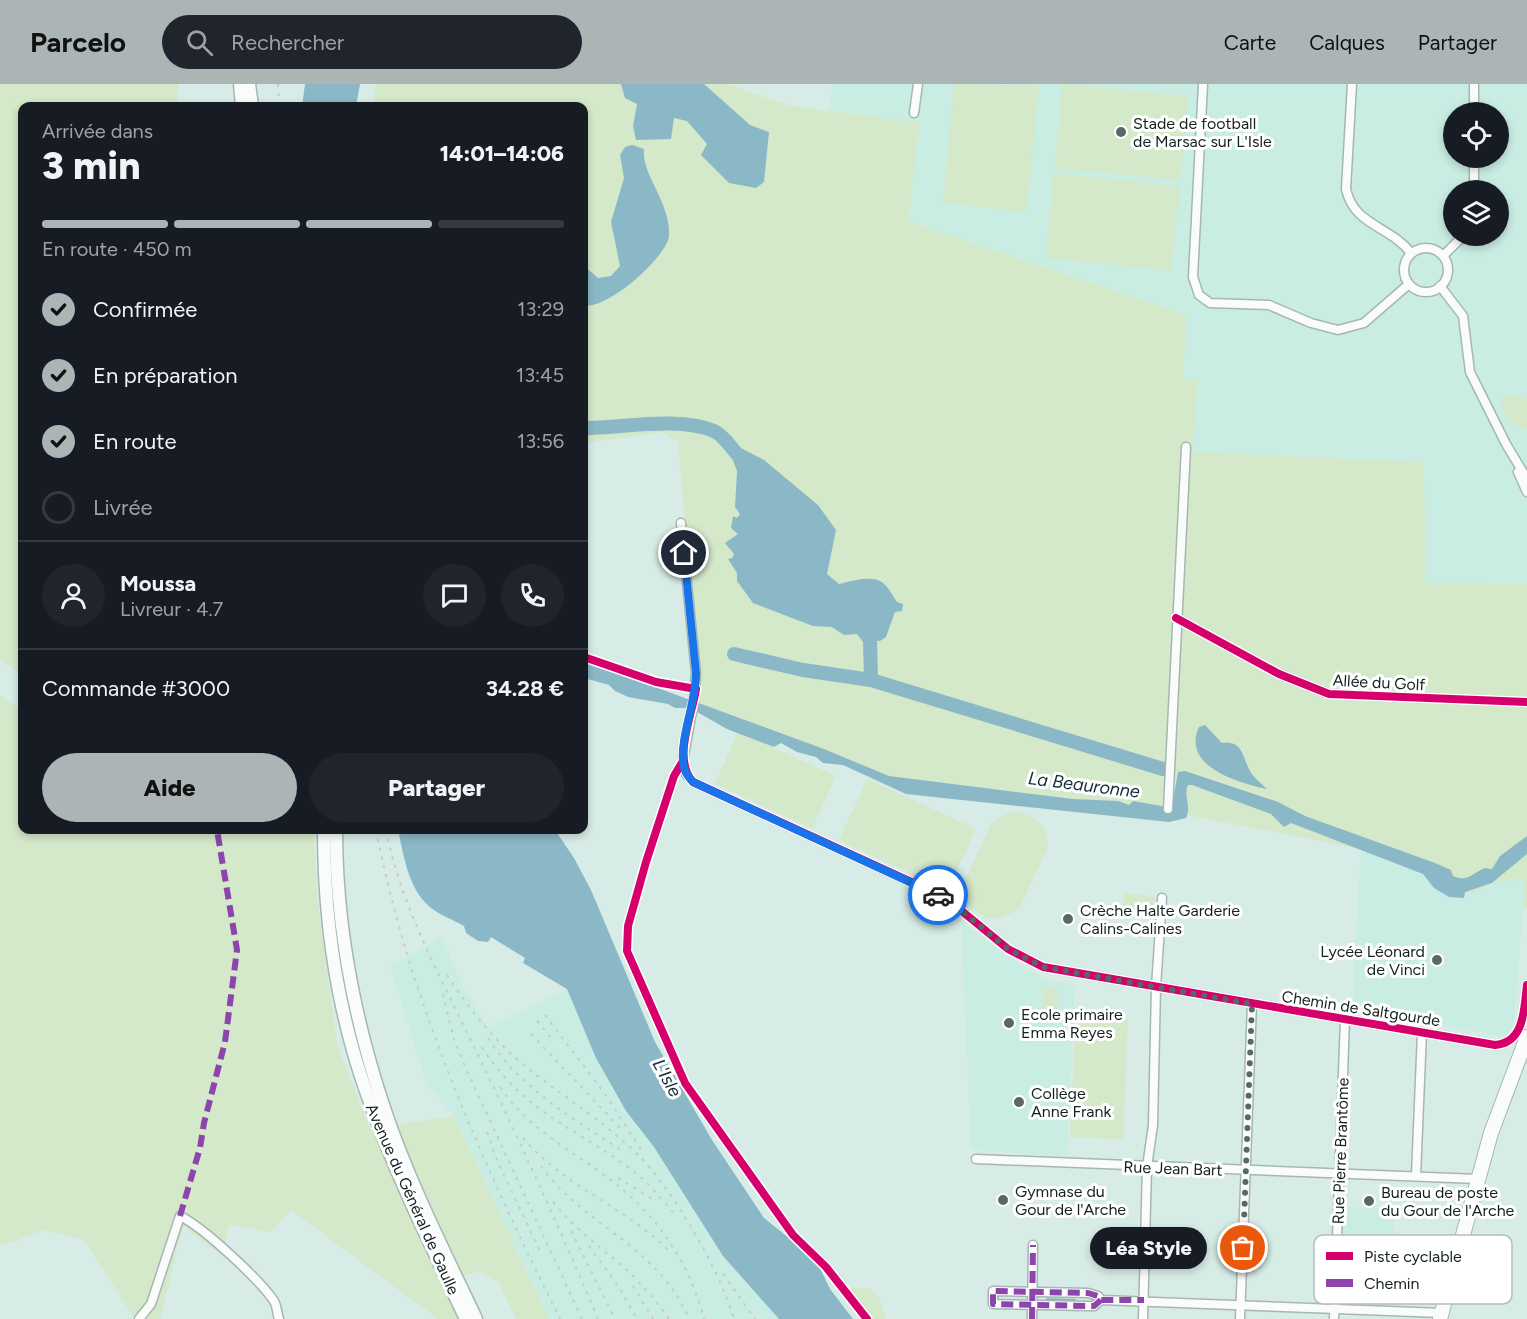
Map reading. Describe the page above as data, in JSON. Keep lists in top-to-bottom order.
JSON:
{
  "streets": {
    "main road": ["Avenue du Général de Gaulle"],
    "street": [
      "Allée du Golf",
      "Chemin de Saltgourde",
      "Rue Pierre Brantôme",
      "Rue Jean Bart"
    ]
  },
  "crossings": [
    ["Chemin de Saltgourde", "Rue Pierre Brantôme"],
    ["Rue Pierre Brantôme", "Rue Jean Bart"]
  ],
  "water": ["La Beauronne", "L'Isle"],
  "places": [
    "Stade de football de Marsac sur L'Isle",
    "Crèche Halte Garderie Calins-Calines",
    "Lycée Léonard de Vinci",
    "Ecole primaire Emma Reyes",
    "Collège Anne Frank",
    "Gymnase du Gour de l'Arche",
    "Bureau de poste du Gour de l'Arche",
    "Léa Style"
  ],
  "legend": ["Piste cyclable", "Chemin"],
  "page": {
    "header": "Parcelo",
    "search": "Rechercher",
    "nav": ["Carte", "Calques", "Partager"],
    "heading": ["3 min", "Arrivée dans", "14:01–14:06"],
    "panel": [
      "Moussa",
      "Livreur · 4.7",
      "Commande #3000",
      "34.28 €"
    ],
    "bar": "En route · 450 m",
    "list": [
      ["Confirmée", "13:29"],
      ["En préparation", "13:45"],
      ["En route", "13:56"],
      "Livrée"
    ],
    "buttons": ["Aide", "Partager"],
    "bubble": "Léa Style"
  }
}
